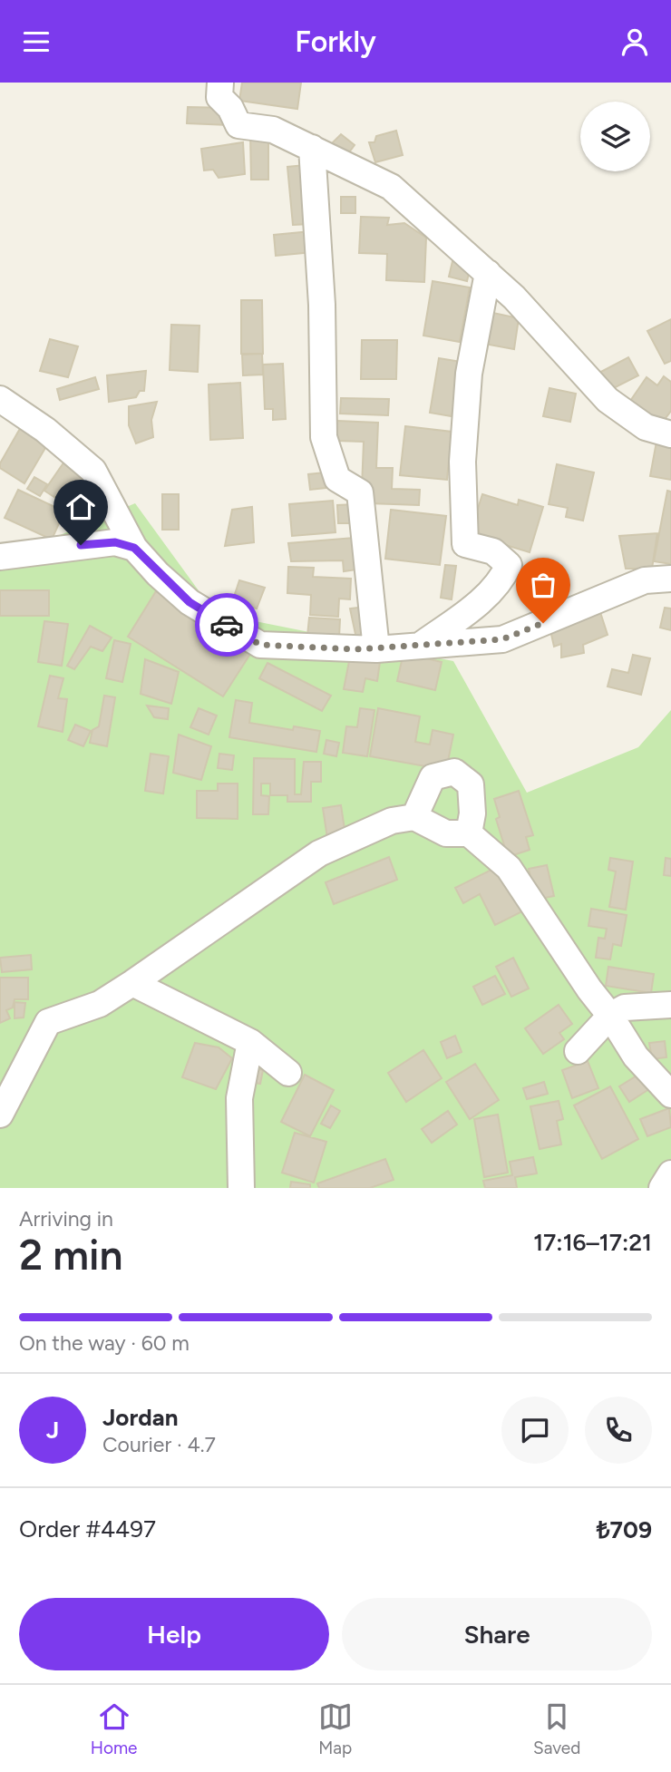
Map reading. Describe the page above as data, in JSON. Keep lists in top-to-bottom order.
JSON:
{
  "page": {
    "header": "Forkly",
    "heading": ["2 min", "Arriving in", "17:16–17:21"],
    "panel": [
      "Jordan",
      "Courier · 4.7",
      "Order #4497",
      "₺709"
    ],
    "bar": "On the way · 60 m",
    "round": "J",
    "buttons": ["Help", "Share"],
    "tabs": ["Home", "Map", "Saved"]
  }
}
